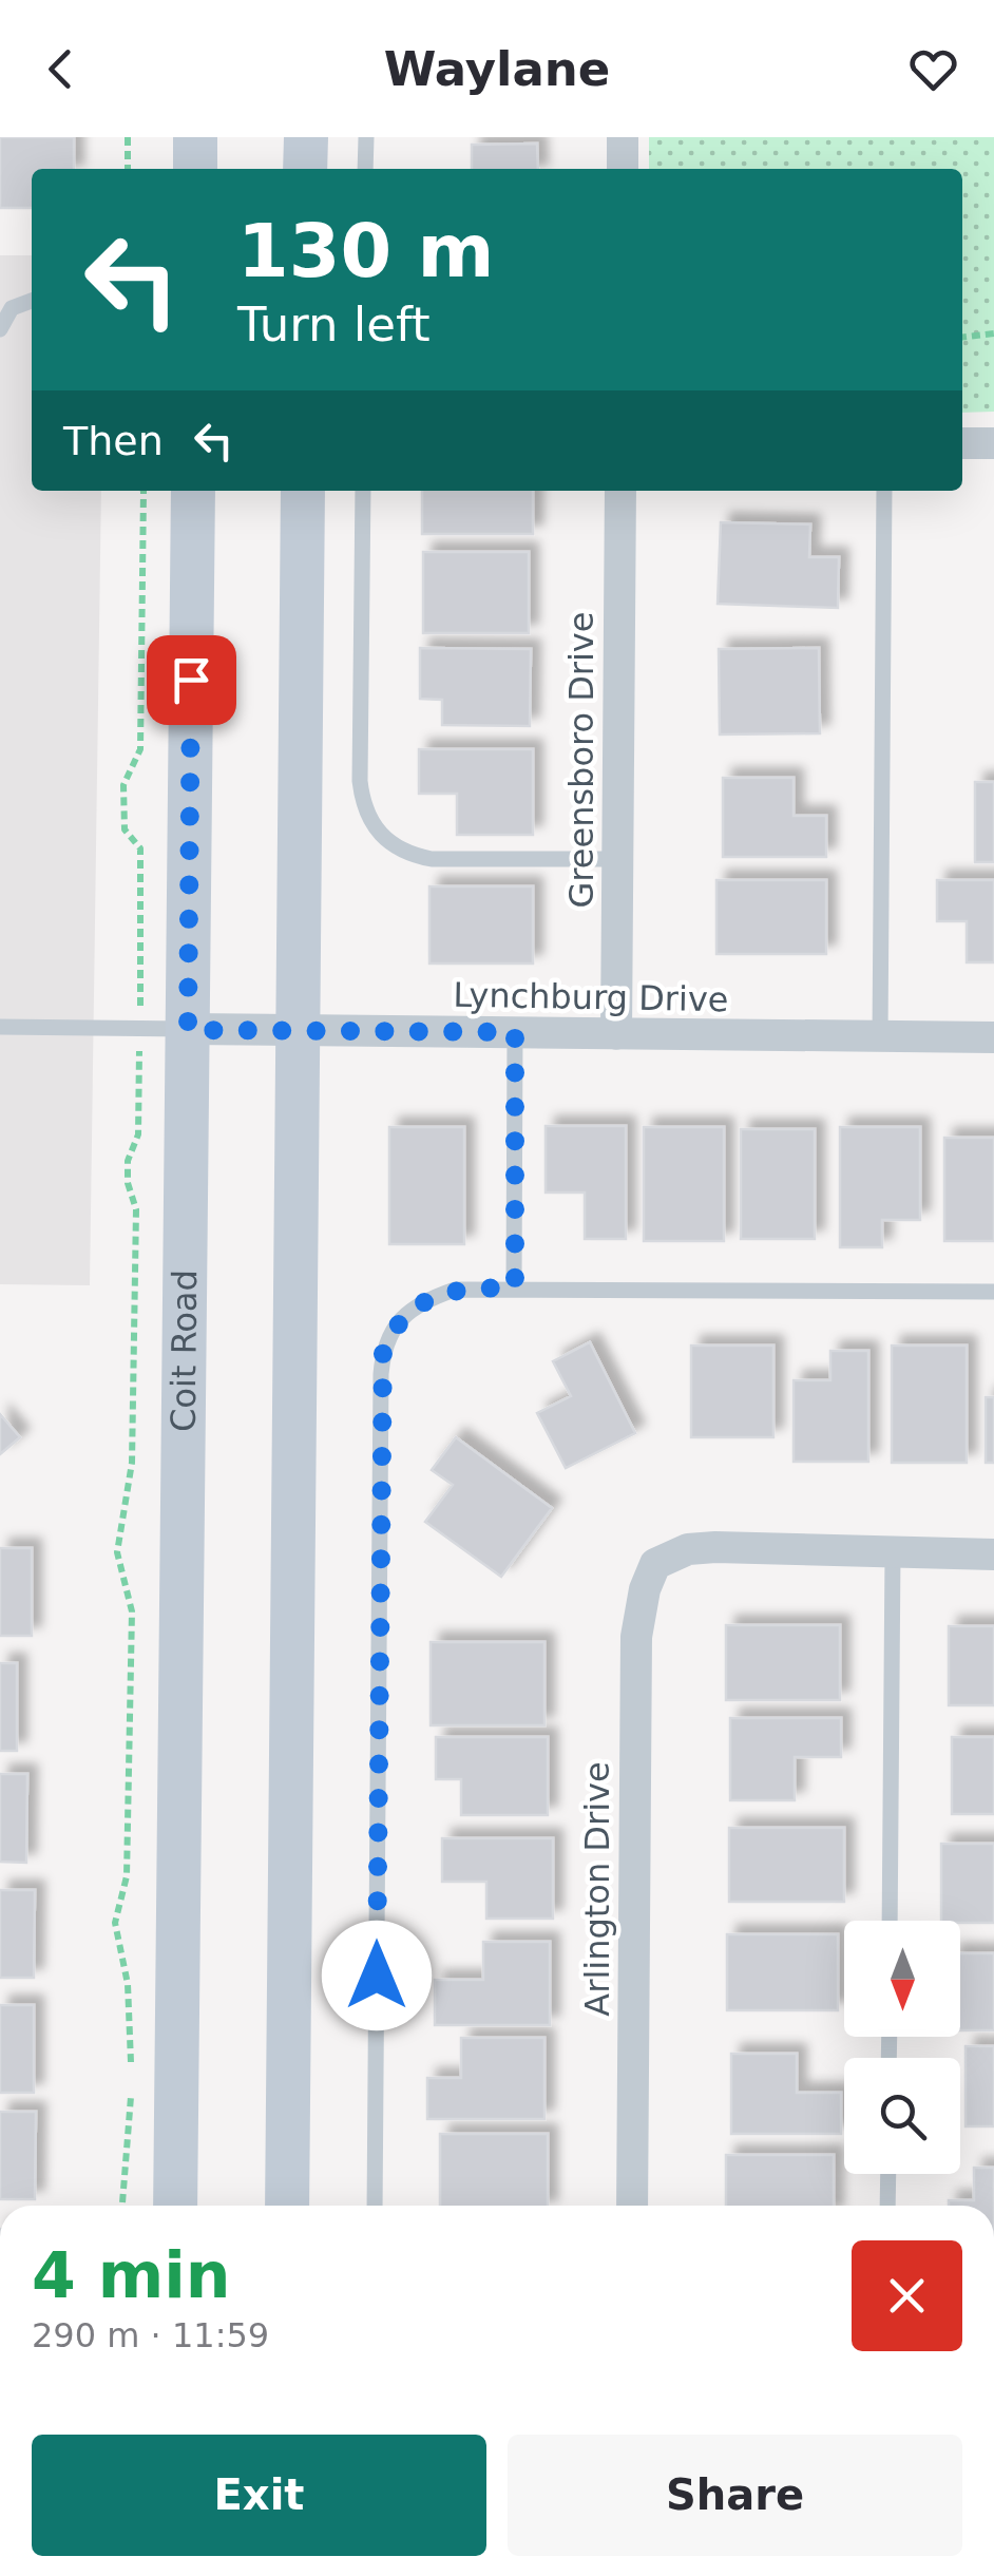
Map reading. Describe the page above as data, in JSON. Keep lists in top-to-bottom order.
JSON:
{
  "streets": {
    "main road": ["Coit Road"],
    "street": ["Greensboro Drive", "Lynchburg Drive", "Arlington Drive"]
  },
  "crossings": [
    ["Greensboro Drive", "Lynchburg Drive"],
    ["Lynchburg Drive", "Coit Road"]
  ],
  "north": "bottom",
  "page": {
    "header": "Waylane",
    "turn": ["130 m", "Turn left"],
    "then": "Then",
    "heading": ["4 min", "290 m · 11:59"],
    "buttons": ["Exit", "Share"]
  }
}
